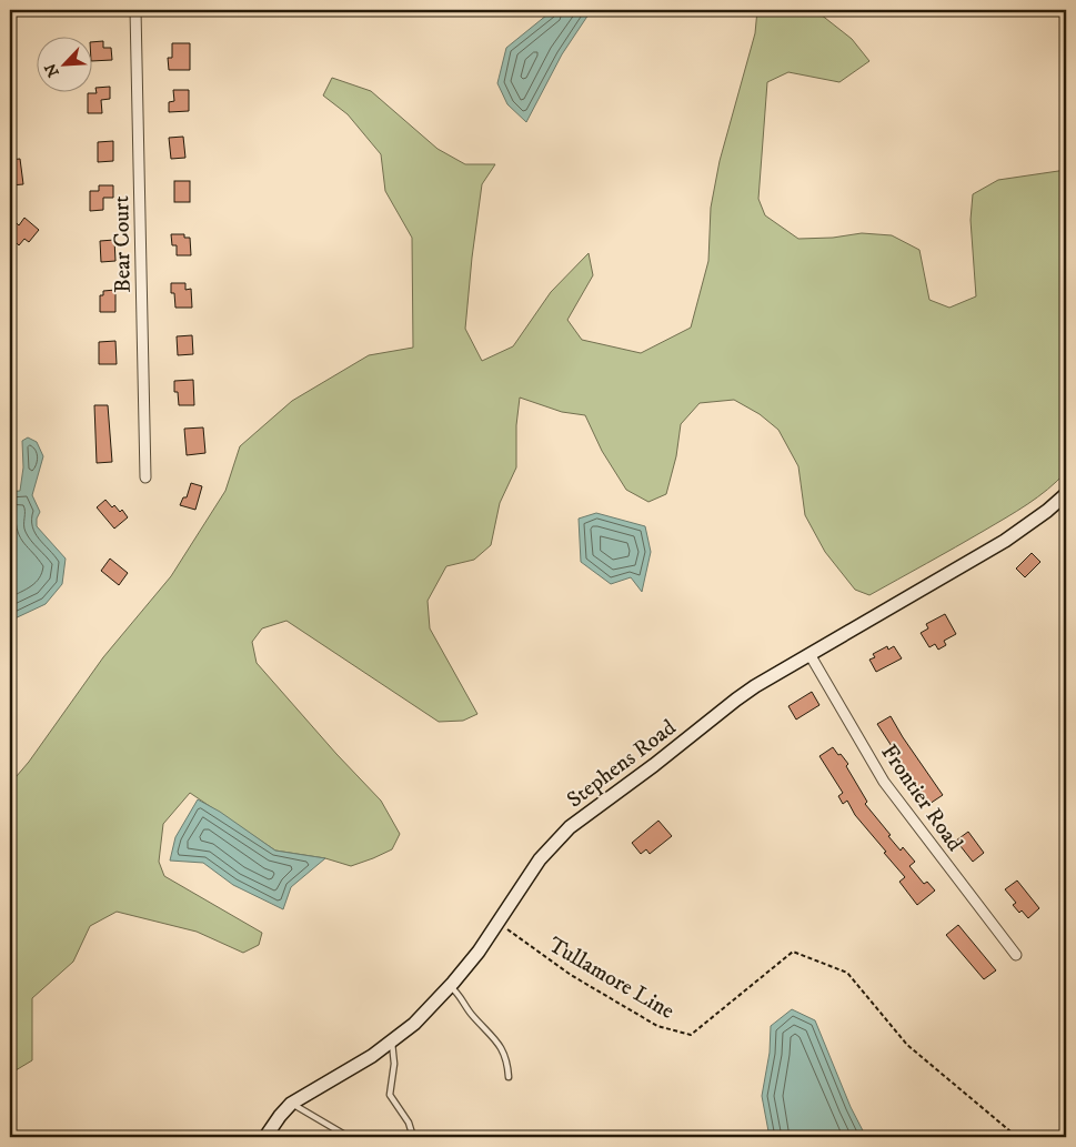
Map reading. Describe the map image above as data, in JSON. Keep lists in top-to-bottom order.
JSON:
{
  "streets": {
    "main road": ["Stephens Road"],
    "street": ["Bear Court", "Frontier Road"],
    "path": ["Tullamore Line"]
  },
  "crossings": [
    ["Stephens Road", "Frontier Road"],
    ["Stephens Road", "Tullamore Line"]
  ],
  "north": "bottom left"
}
